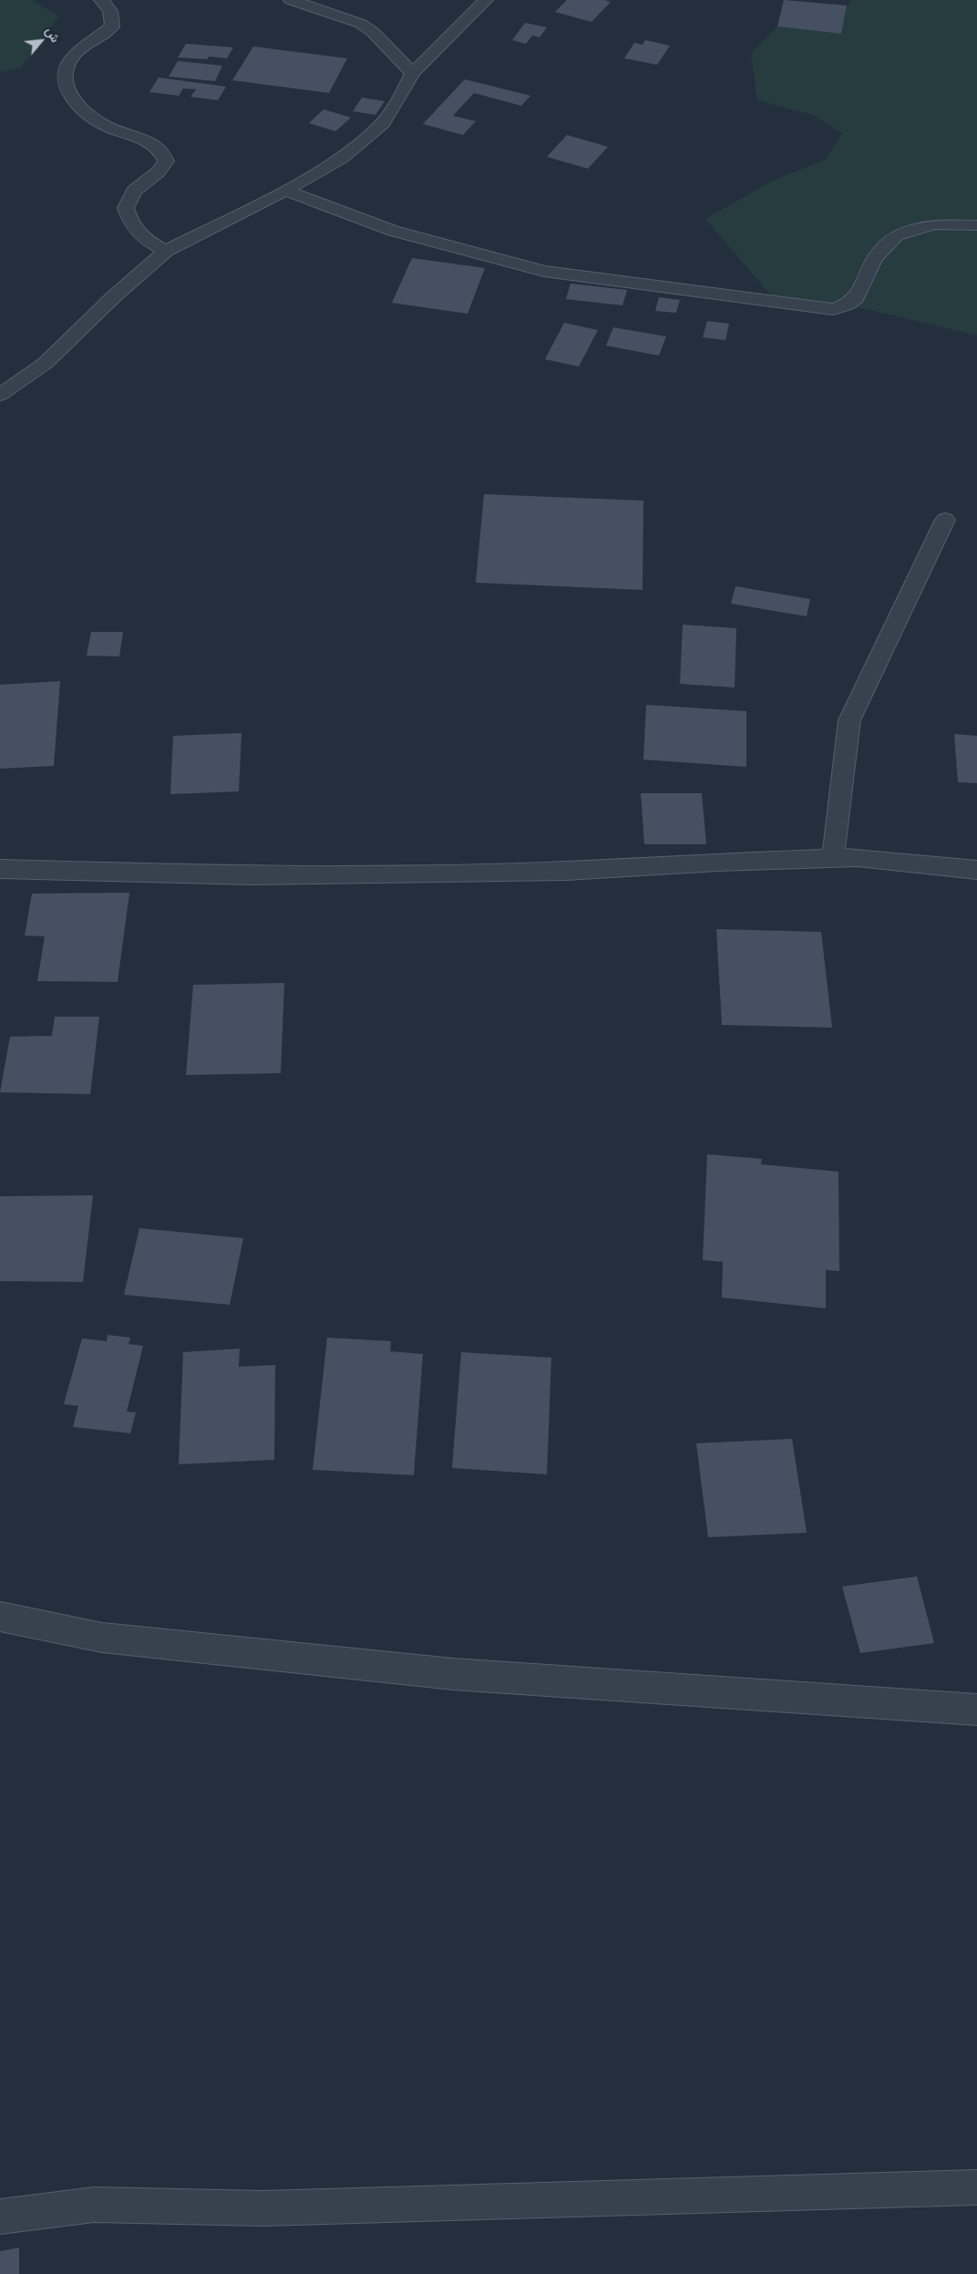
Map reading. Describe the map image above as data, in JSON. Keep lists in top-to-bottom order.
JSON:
{
  "north": "top right"
}
